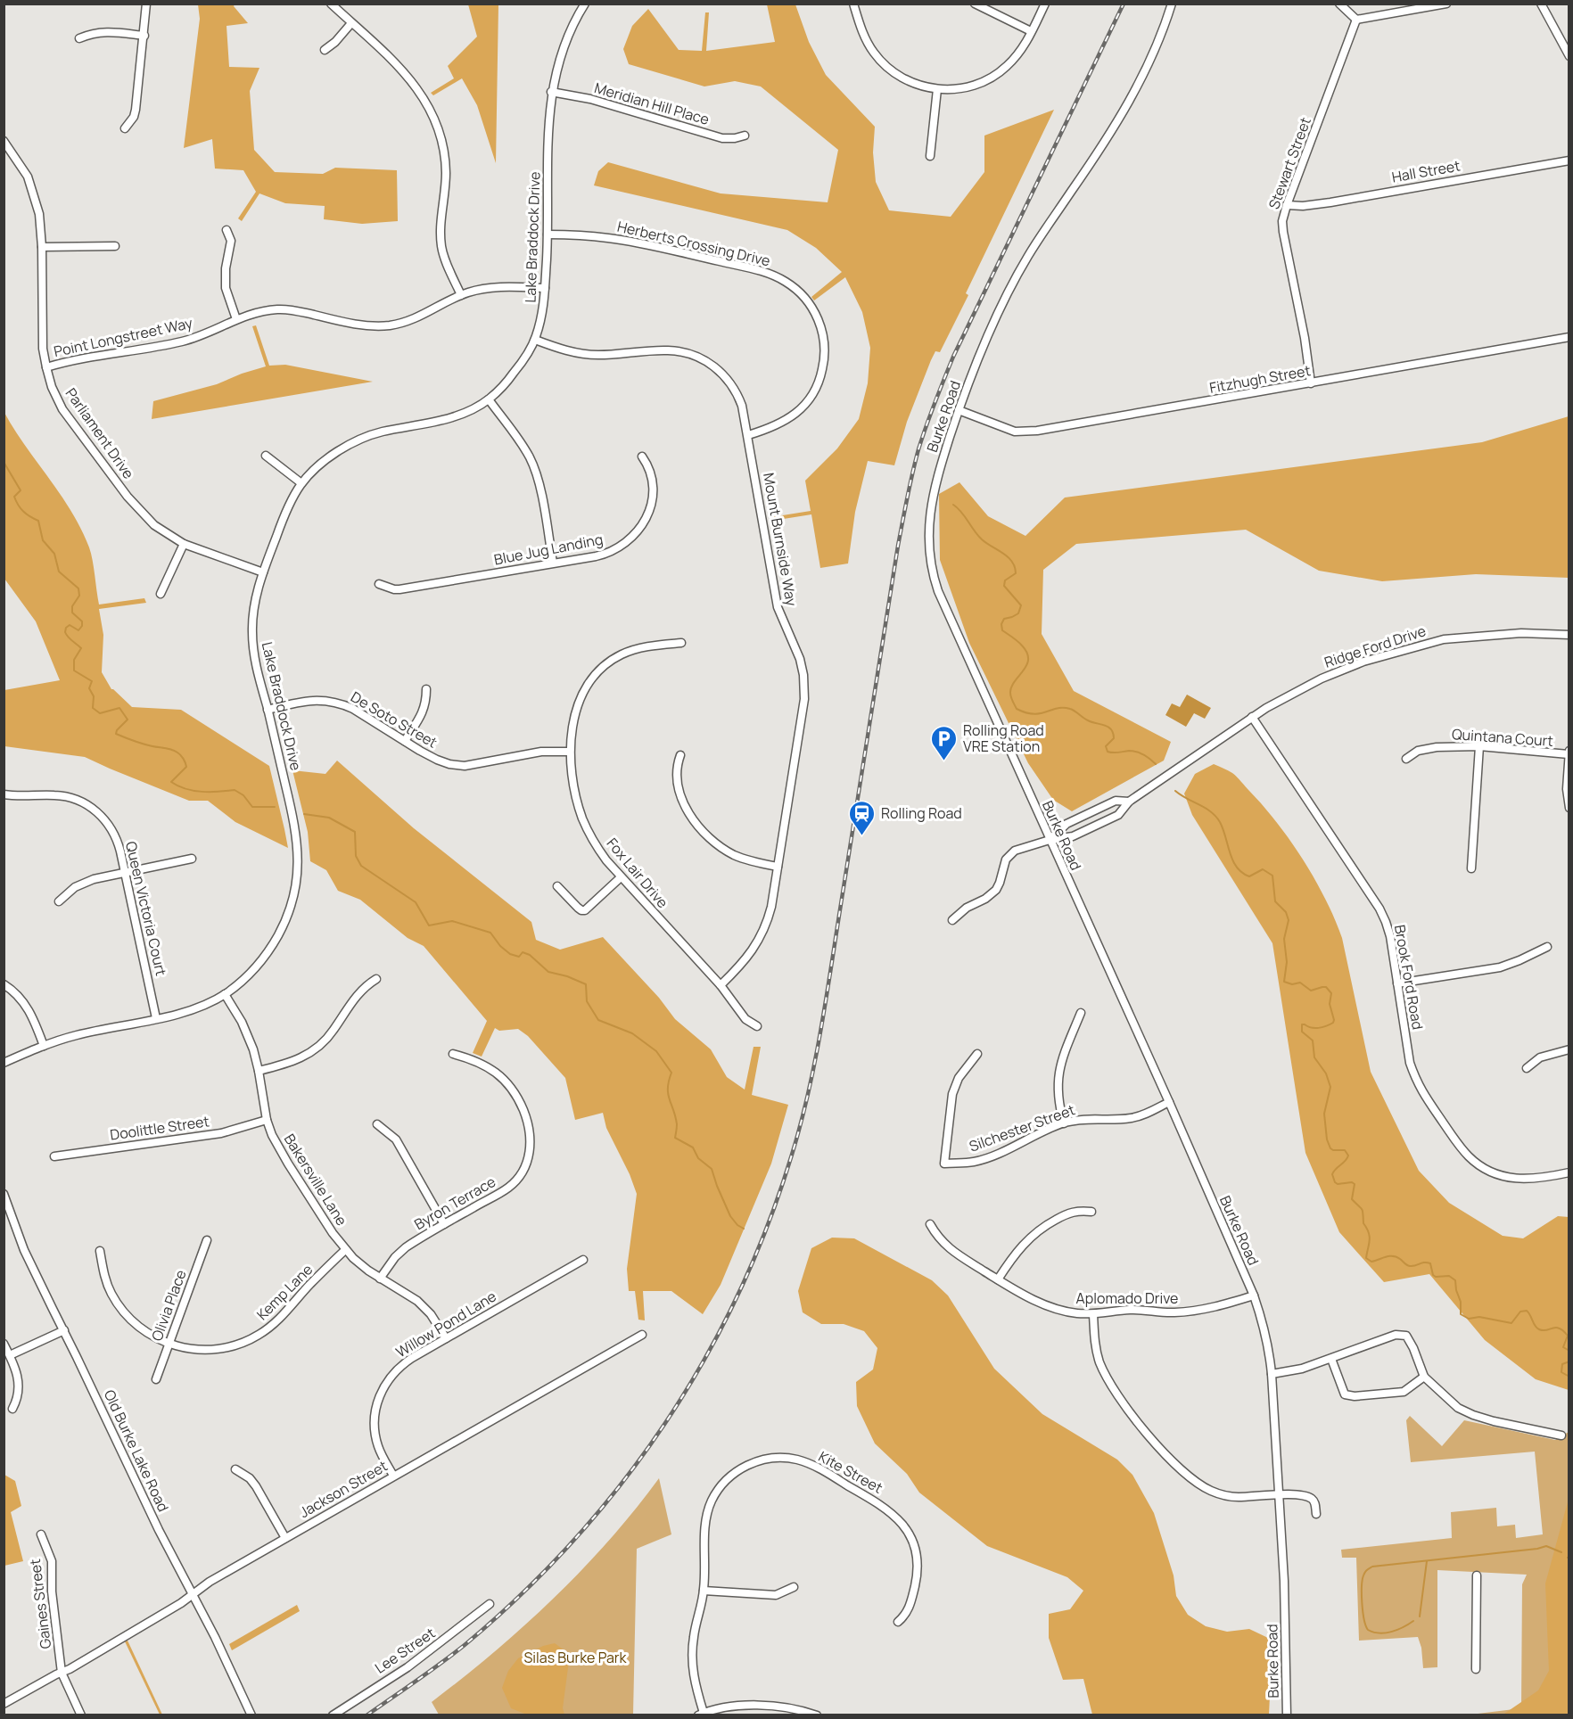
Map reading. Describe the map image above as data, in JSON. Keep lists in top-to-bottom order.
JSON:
{
  "streets": {
    "street": [
      "Meridian Hill Place",
      "Stewart Street",
      "Hall Street",
      "Lake Braddock Drive",
      "Herberts Crossing Drive",
      "Point Longstreet Way",
      "Fitzhugh Street",
      "Burke Road",
      "Parliament Drive",
      "Mount Burnside Way",
      "Blue Jug Landing",
      "Ridge Ford Drive",
      "De Soto Street",
      "Quintana Court",
      "Fox Lair Drive",
      "Queen Victoria Court",
      "Brook Ford Road",
      "Doolittle Street",
      "Silchester Street",
      "Bakersville Lane",
      "Byron Terrace",
      "Kemp Lane",
      "Aplomado Drive",
      "Olivia Place",
      "Willow Pond Lane",
      "Old Burke Lake Road",
      "Kite Street",
      "Jackson Street",
      "Gaines Street",
      "Lee Street"
    ]
  },
  "crossings": [
    ["Meridian Hill Place", "Lake Braddock Drive"],
    ["Stewart Street", "Hall Street"],
    ["Stewart Street", "Fitzhugh Street"],
    ["Lake Braddock Drive", "Herberts Crossing Drive"],
    ["Lake Braddock Drive", "Point Longstreet Way"],
    ["Lake Braddock Drive", "Parliament Drive"],
    ["Lake Braddock Drive", "Mount Burnside Way"],
    ["Lake Braddock Drive", "De Soto Street"],
    ["Lake Braddock Drive", "Queen Victoria Court"],
    ["Lake Braddock Drive", "Bakersville Lane"],
    ["Herberts Crossing Drive", "Mount Burnside Way"],
    ["Point Longstreet Way", "Parliament Drive"],
    ["Fitzhugh Street", "Burke Road"],
    ["Burke Road", "Ridge Ford Drive"],
    ["Burke Road", "Silchester Street"],
    ["Burke Road", "Aplomado Drive"],
    ["Mount Burnside Way", "Fox Lair Drive"],
    ["Ridge Ford Drive", "Brook Ford Road"],
    ["De Soto Street", "Fox Lair Drive"],
    ["Doolittle Street", "Bakersville Lane"],
    ["Bakersville Lane", "Byron Terrace"],
    ["Bakersville Lane", "Kemp Lane"],
    ["Bakersville Lane", "Willow Pond Lane"],
    ["Kemp Lane", "Olivia Place"],
    ["Willow Pond Lane", "Jackson Street"],
    ["Old Burke Lake Road", "Jackson Street"],
    ["Jackson Street", "Gaines Street"]
  ],
  "parks": ["Silas Burke Park"],
  "places": {
    "parking": ["Rolling Road VRE Station"],
    "station": ["Rolling Road"]
  }
}
